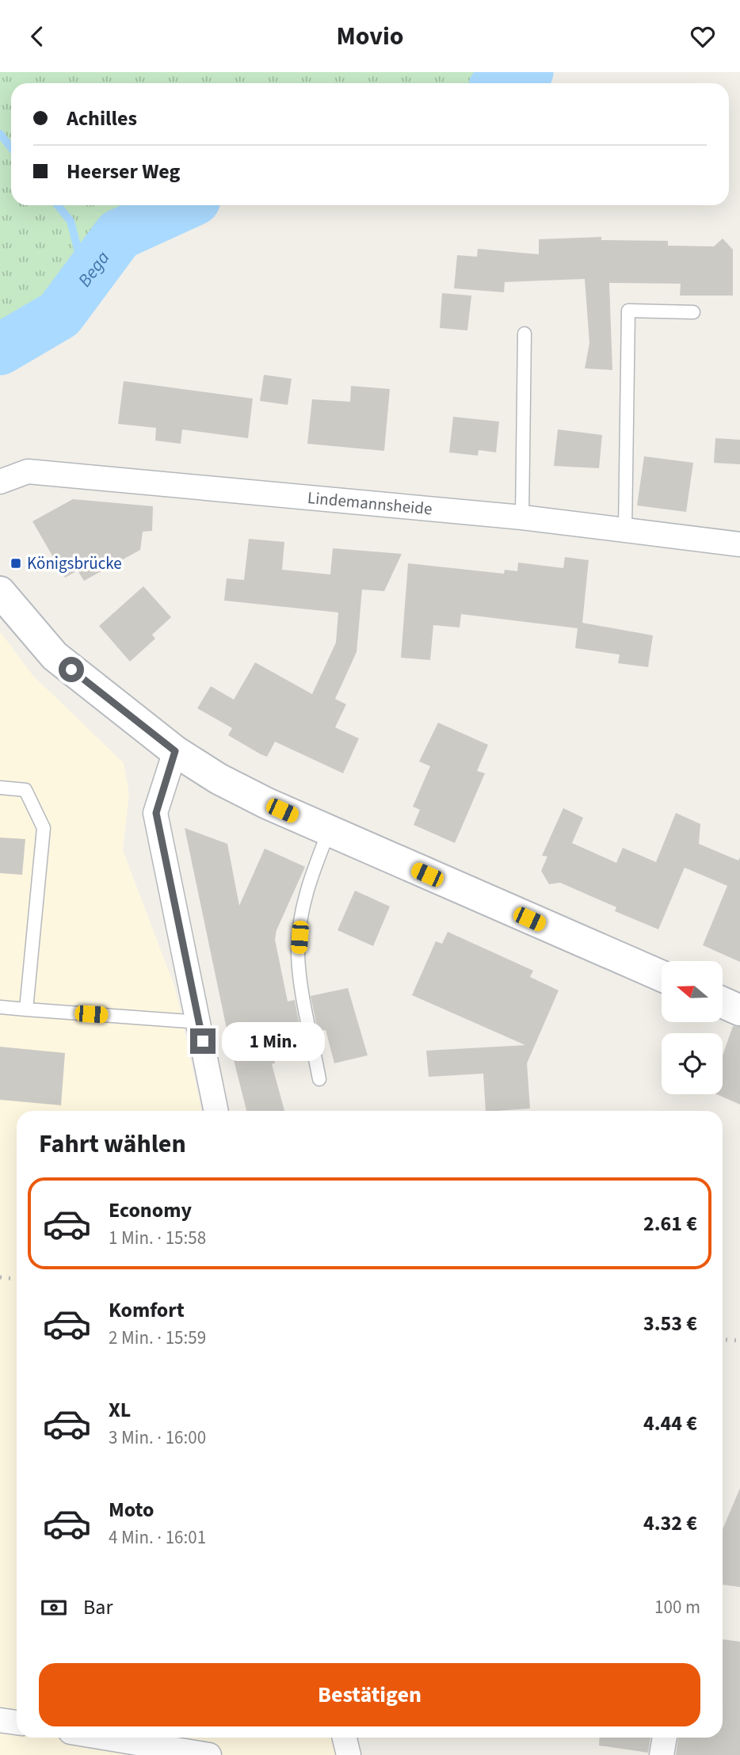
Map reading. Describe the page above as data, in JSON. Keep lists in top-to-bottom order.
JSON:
{
  "streets": {
    "street": ["Lindemannsheide"]
  },
  "water": ["Bega"],
  "places": {
    "transit": ["Königsbrücke"]
  },
  "north": "left",
  "page": {
    "header": "Movio",
    "banner": ["Achilles", "Heerser Weg"],
    "bubble": "1 Min.",
    "heading": "Fahrt wählen",
    "list": [
      {
        "name": "Economy",
        "note": "1 Min. · 15:58",
        "value": "2.61 €"
      },
      {
        "name": "Komfort",
        "note": "2 Min. · 15:59",
        "value": "3.53 €"
      },
      {
        "name": "XL",
        "note": "3 Min. · 16:00",
        "value": "4.44 €"
      },
      {
        "name": "Moto",
        "note": "4 Min. · 16:01",
        "value": "4.32 €"
      }
    ],
    "pay": ["Bar", "100 m"],
    "buttons": "Bestätigen"
  }
}
